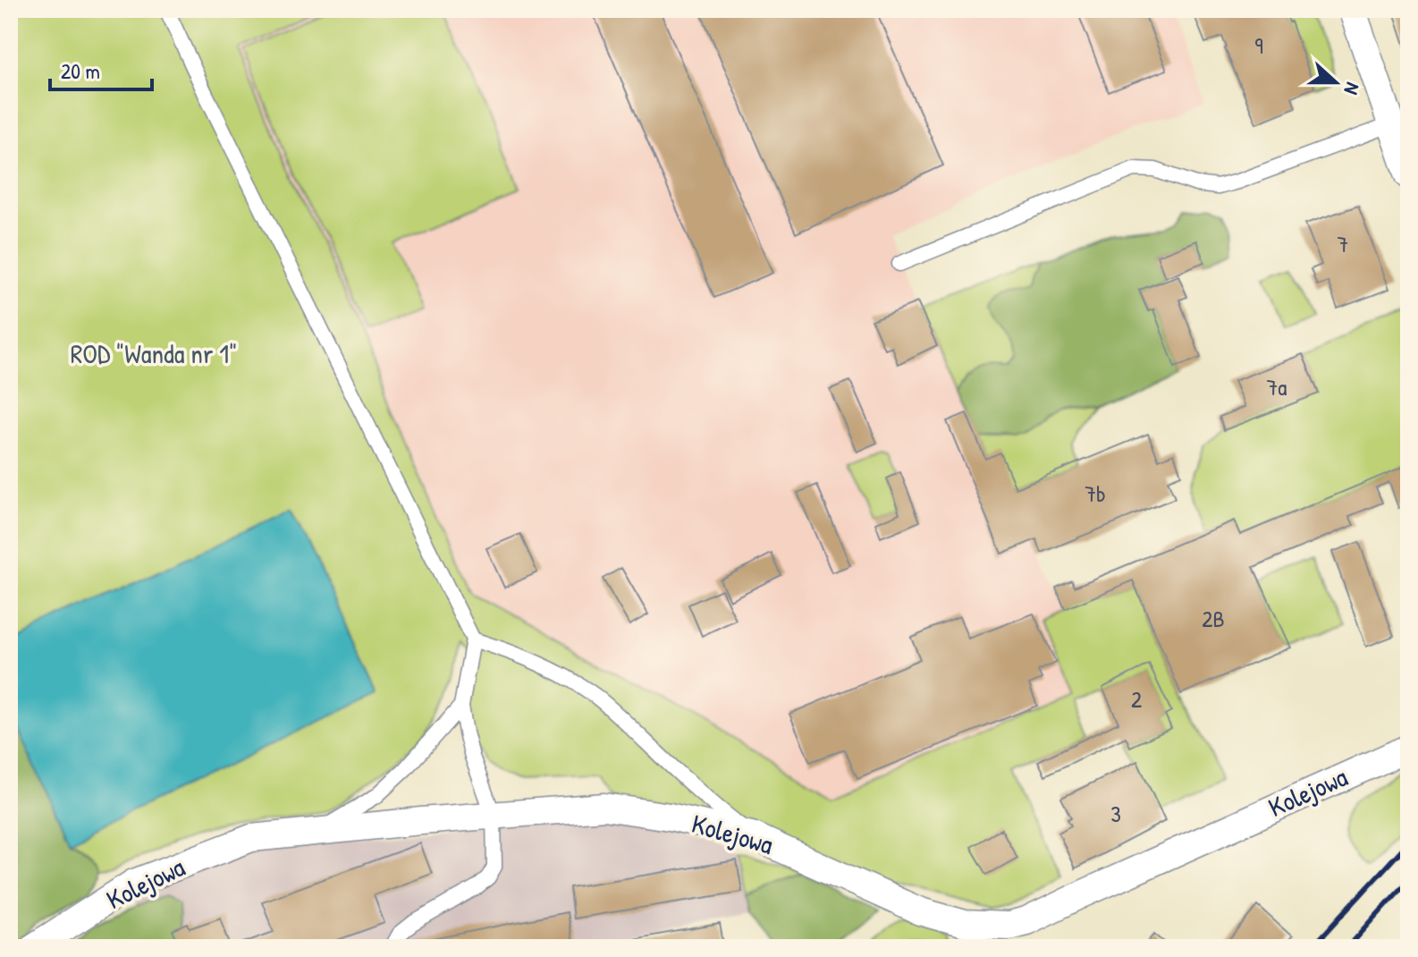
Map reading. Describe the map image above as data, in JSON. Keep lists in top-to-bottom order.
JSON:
{
  "streets": {
    "street": ["Kolejowa"]
  },
  "parks": ["ROD \"Wanda nr 1\""],
  "house_numbers": [
    "9",
    "7",
    "7a",
    "7b",
    "2B",
    "2",
    "3"
  ],
  "scale_bar": "20 m",
  "north": "right"
}
